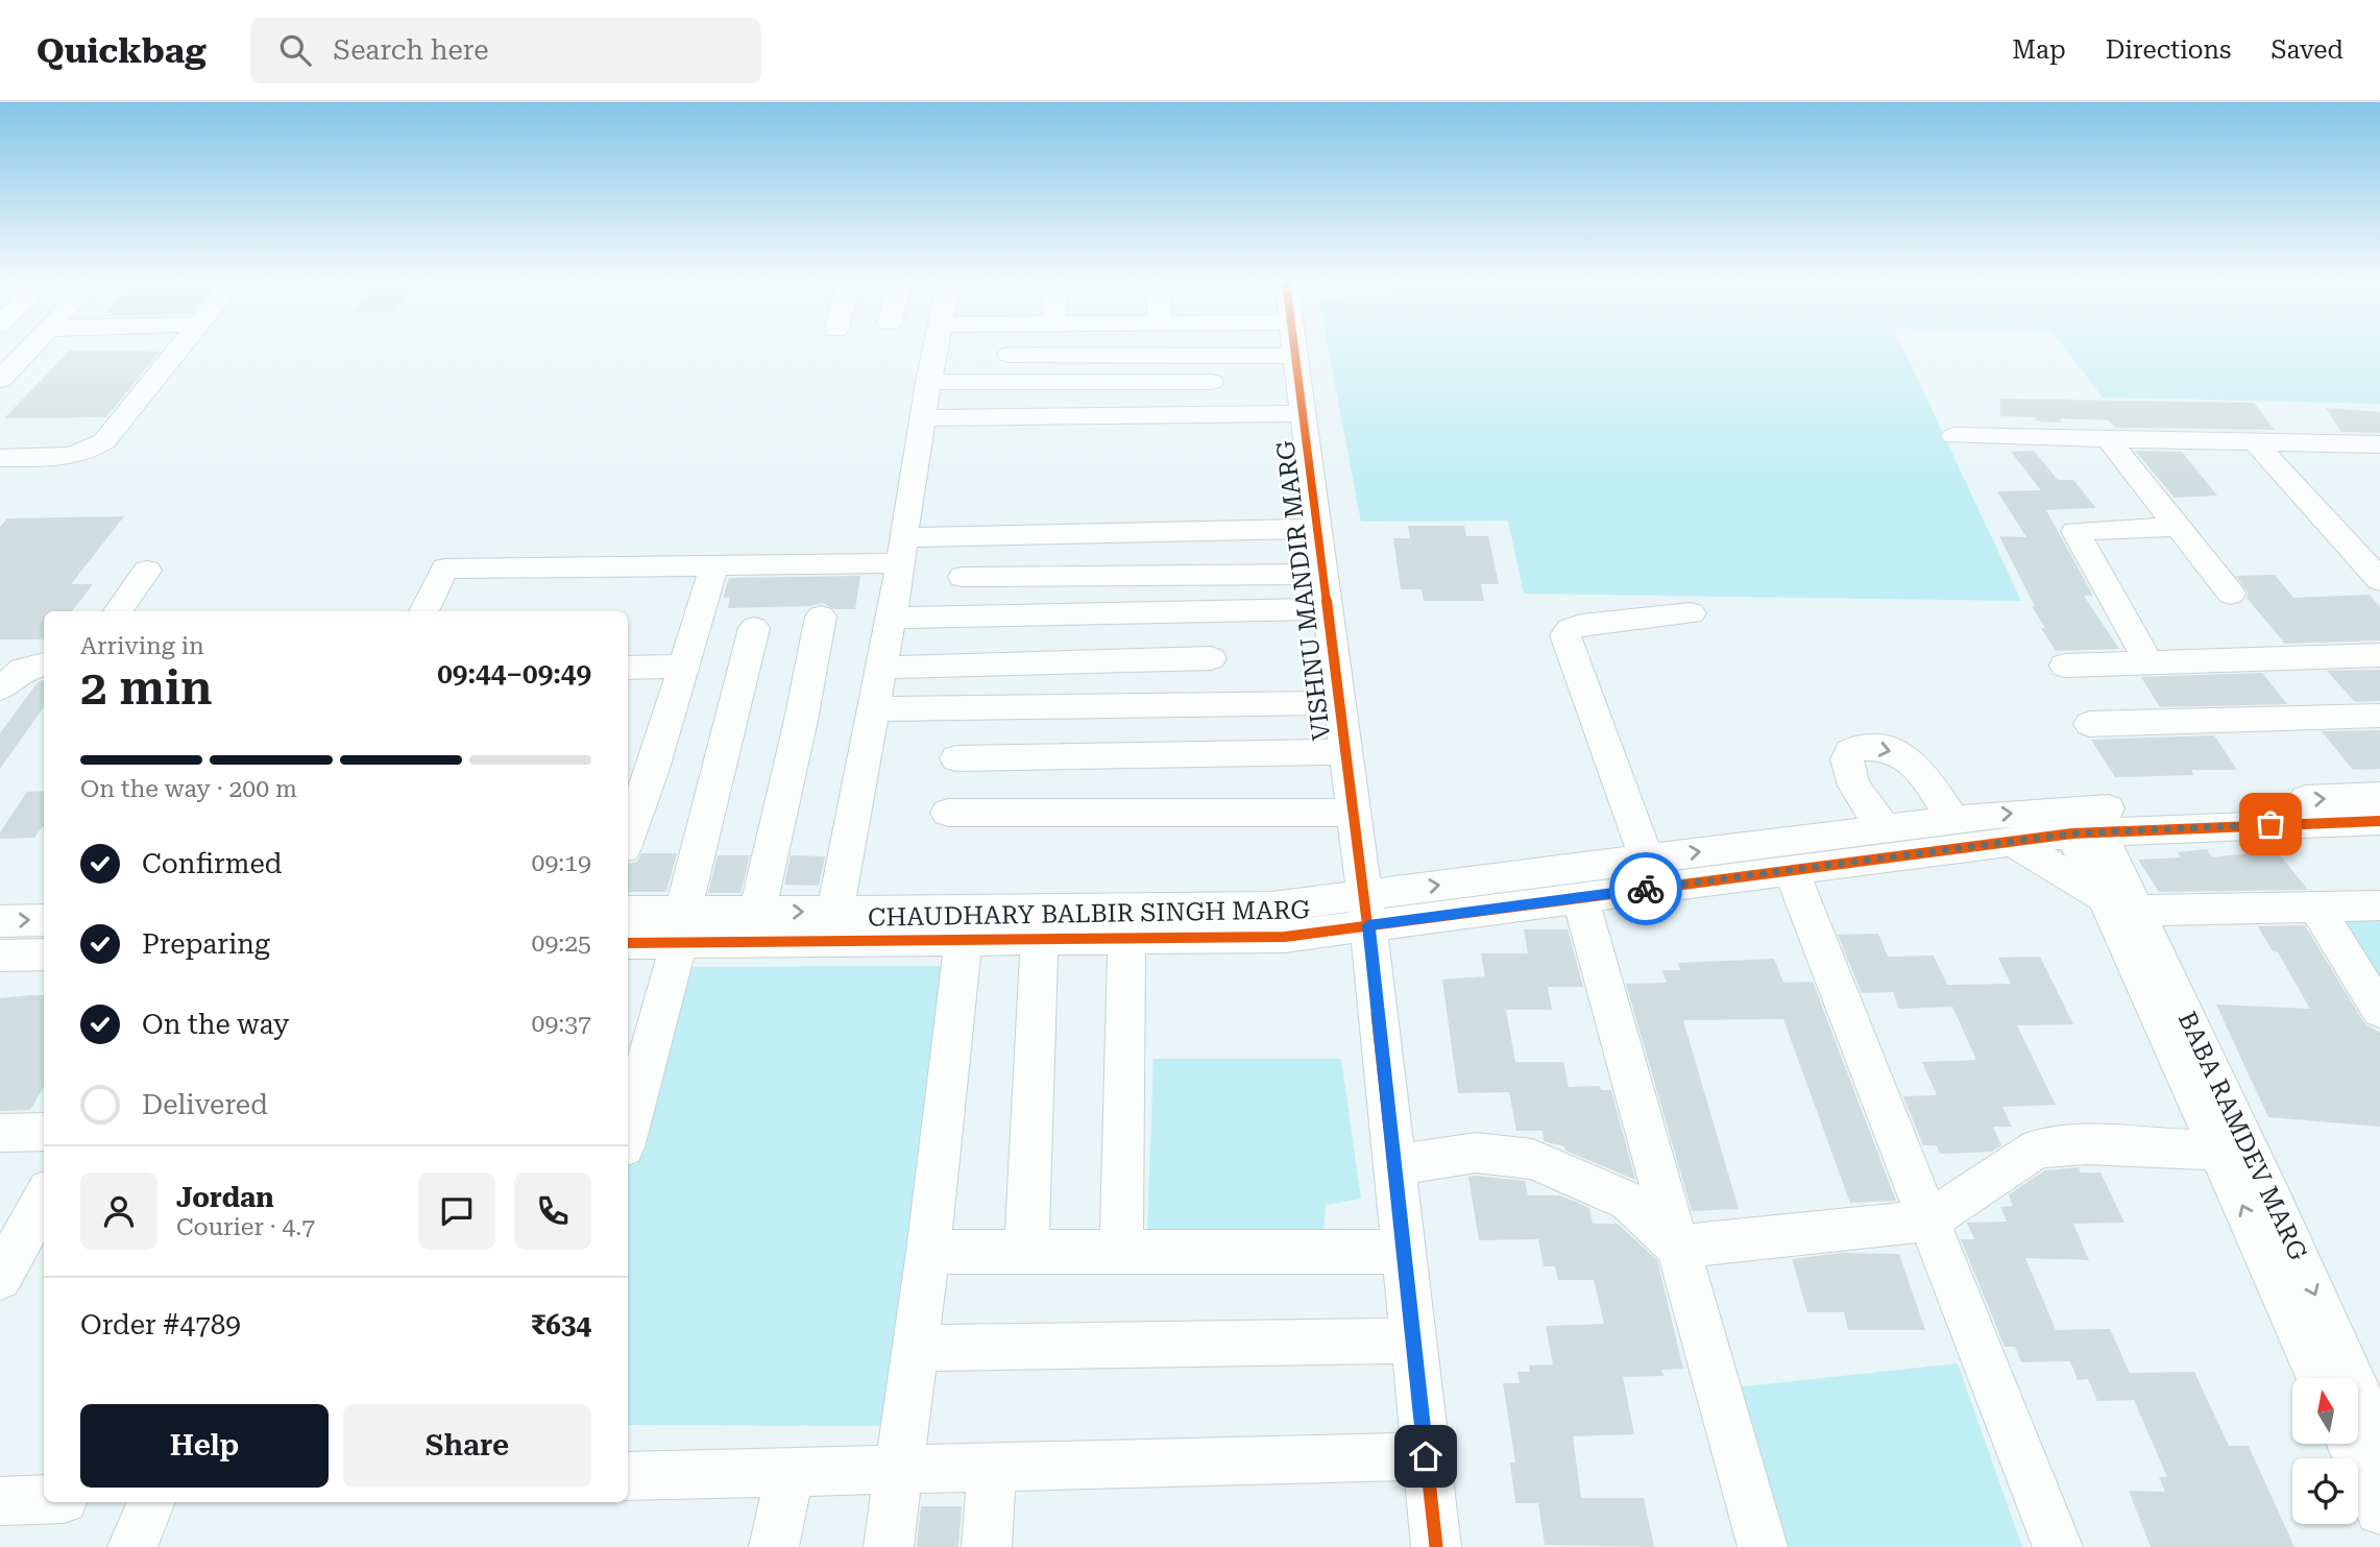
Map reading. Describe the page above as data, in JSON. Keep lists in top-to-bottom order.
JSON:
{
  "streets": {
    "street": ["VISHNU MANDIR MARG", "CHAUDHARY BALBIR SINGH MARG", "BABA RAMDEV MARG"]
  },
  "crossings": [
    ["VISHNU MANDIR MARG", "CHAUDHARY BALBIR SINGH MARG"],
    ["CHAUDHARY BALBIR SINGH MARG", "BABA RAMDEV MARG"]
  ],
  "north": "top",
  "page": {
    "header": "Quickbag",
    "search": "Search here",
    "nav": ["Map", "Directions", "Saved"],
    "heading": ["2 min", "Arriving in", "09:44–09:49"],
    "panel": [
      "Jordan",
      "Courier · 4.7",
      "Order #4789",
      "₹634"
    ],
    "bar": "On the way · 200 m",
    "list": [
      ["Confirmed", "09:19"],
      ["Preparing", "09:25"],
      ["On the way", "09:37"],
      "Delivered"
    ],
    "buttons": ["Help", "Share"]
  }
}
